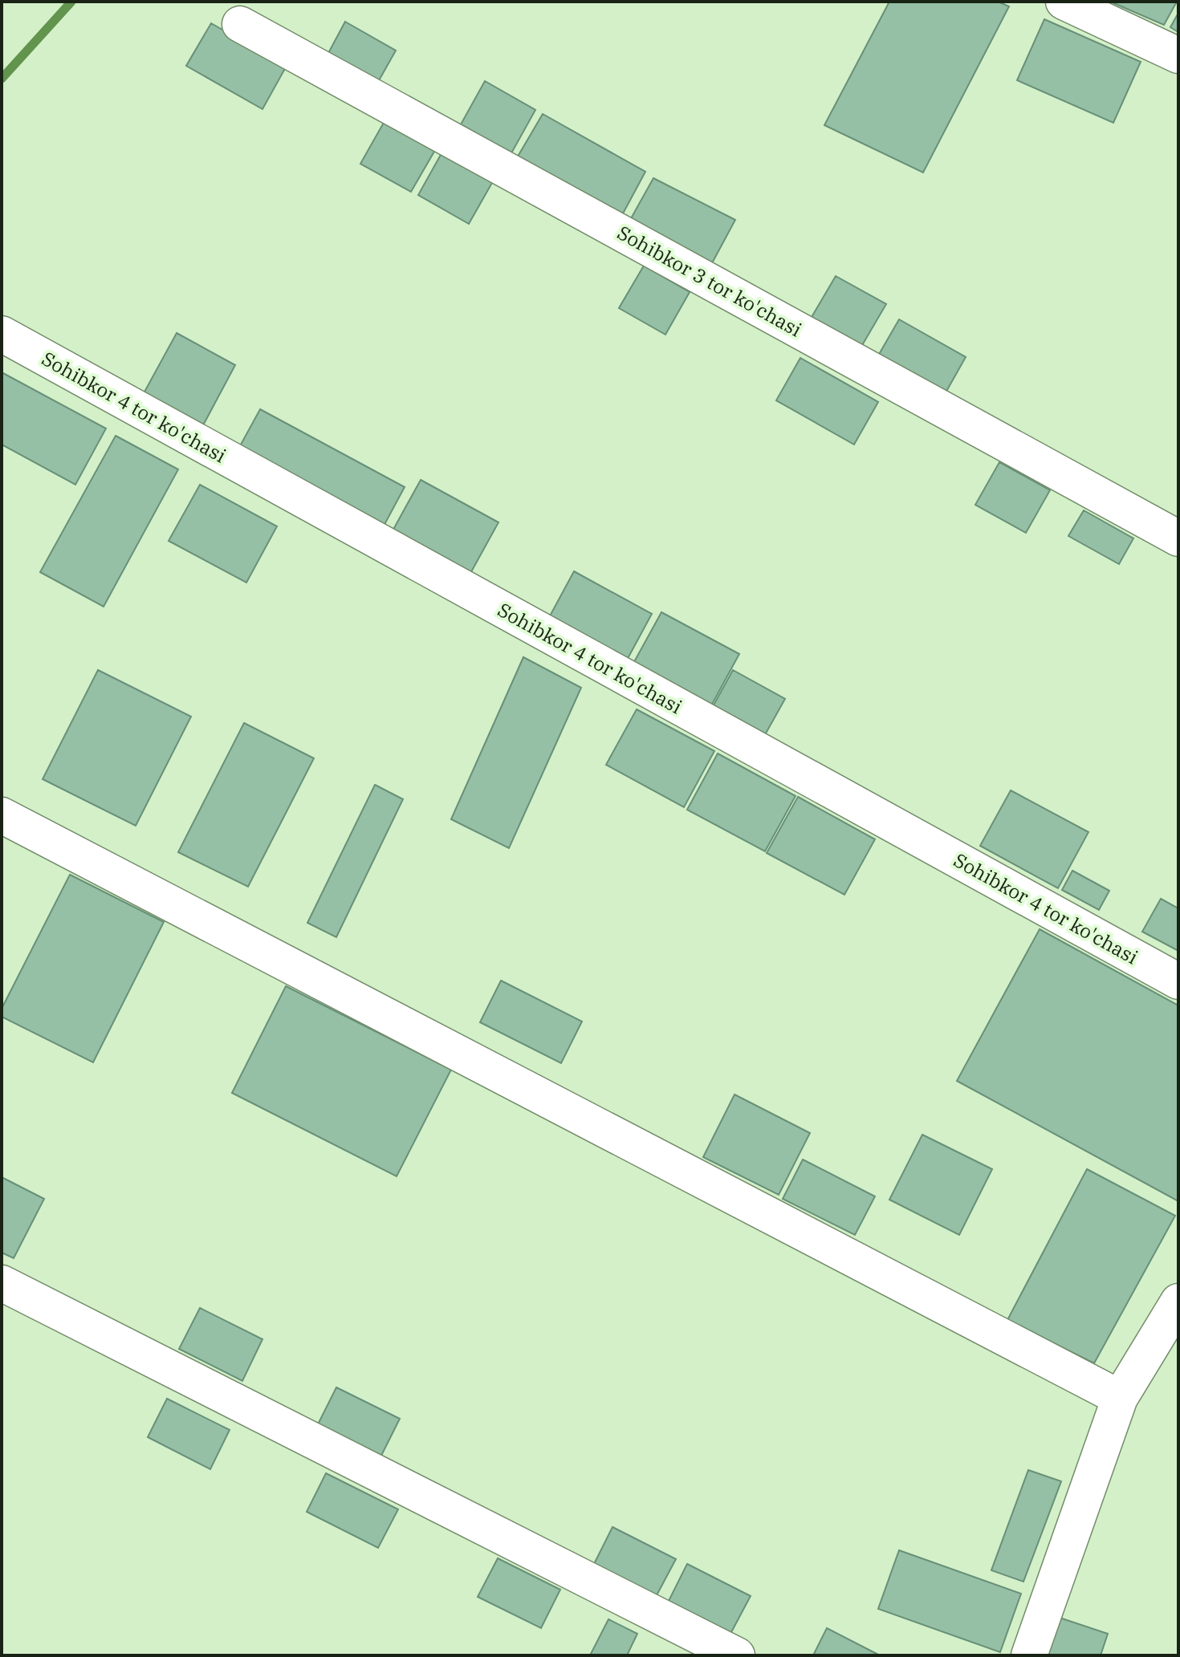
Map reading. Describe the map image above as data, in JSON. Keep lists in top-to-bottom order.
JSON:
{
  "streets": {
    "street": ["Sohibkor 3 tor ko'chasi", "Sohibkor 4 tor ko'chasi"]
  }
}
